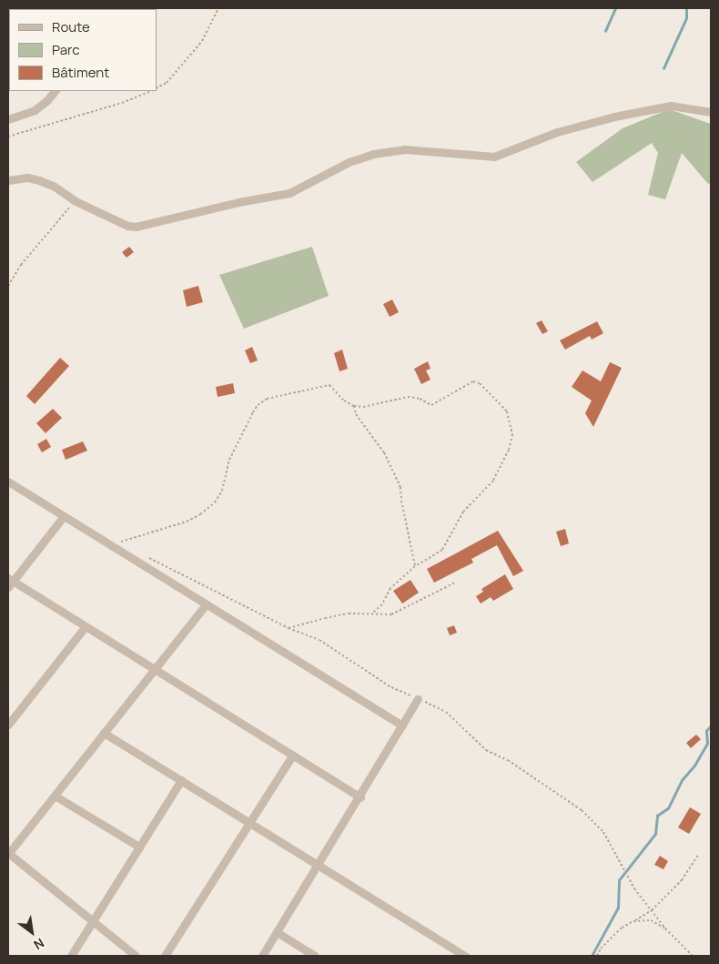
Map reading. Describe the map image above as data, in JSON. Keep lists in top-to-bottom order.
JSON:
{
  "legend": ["Route", "Parc", "Bâtiment"],
  "north": "bottom right"
}
